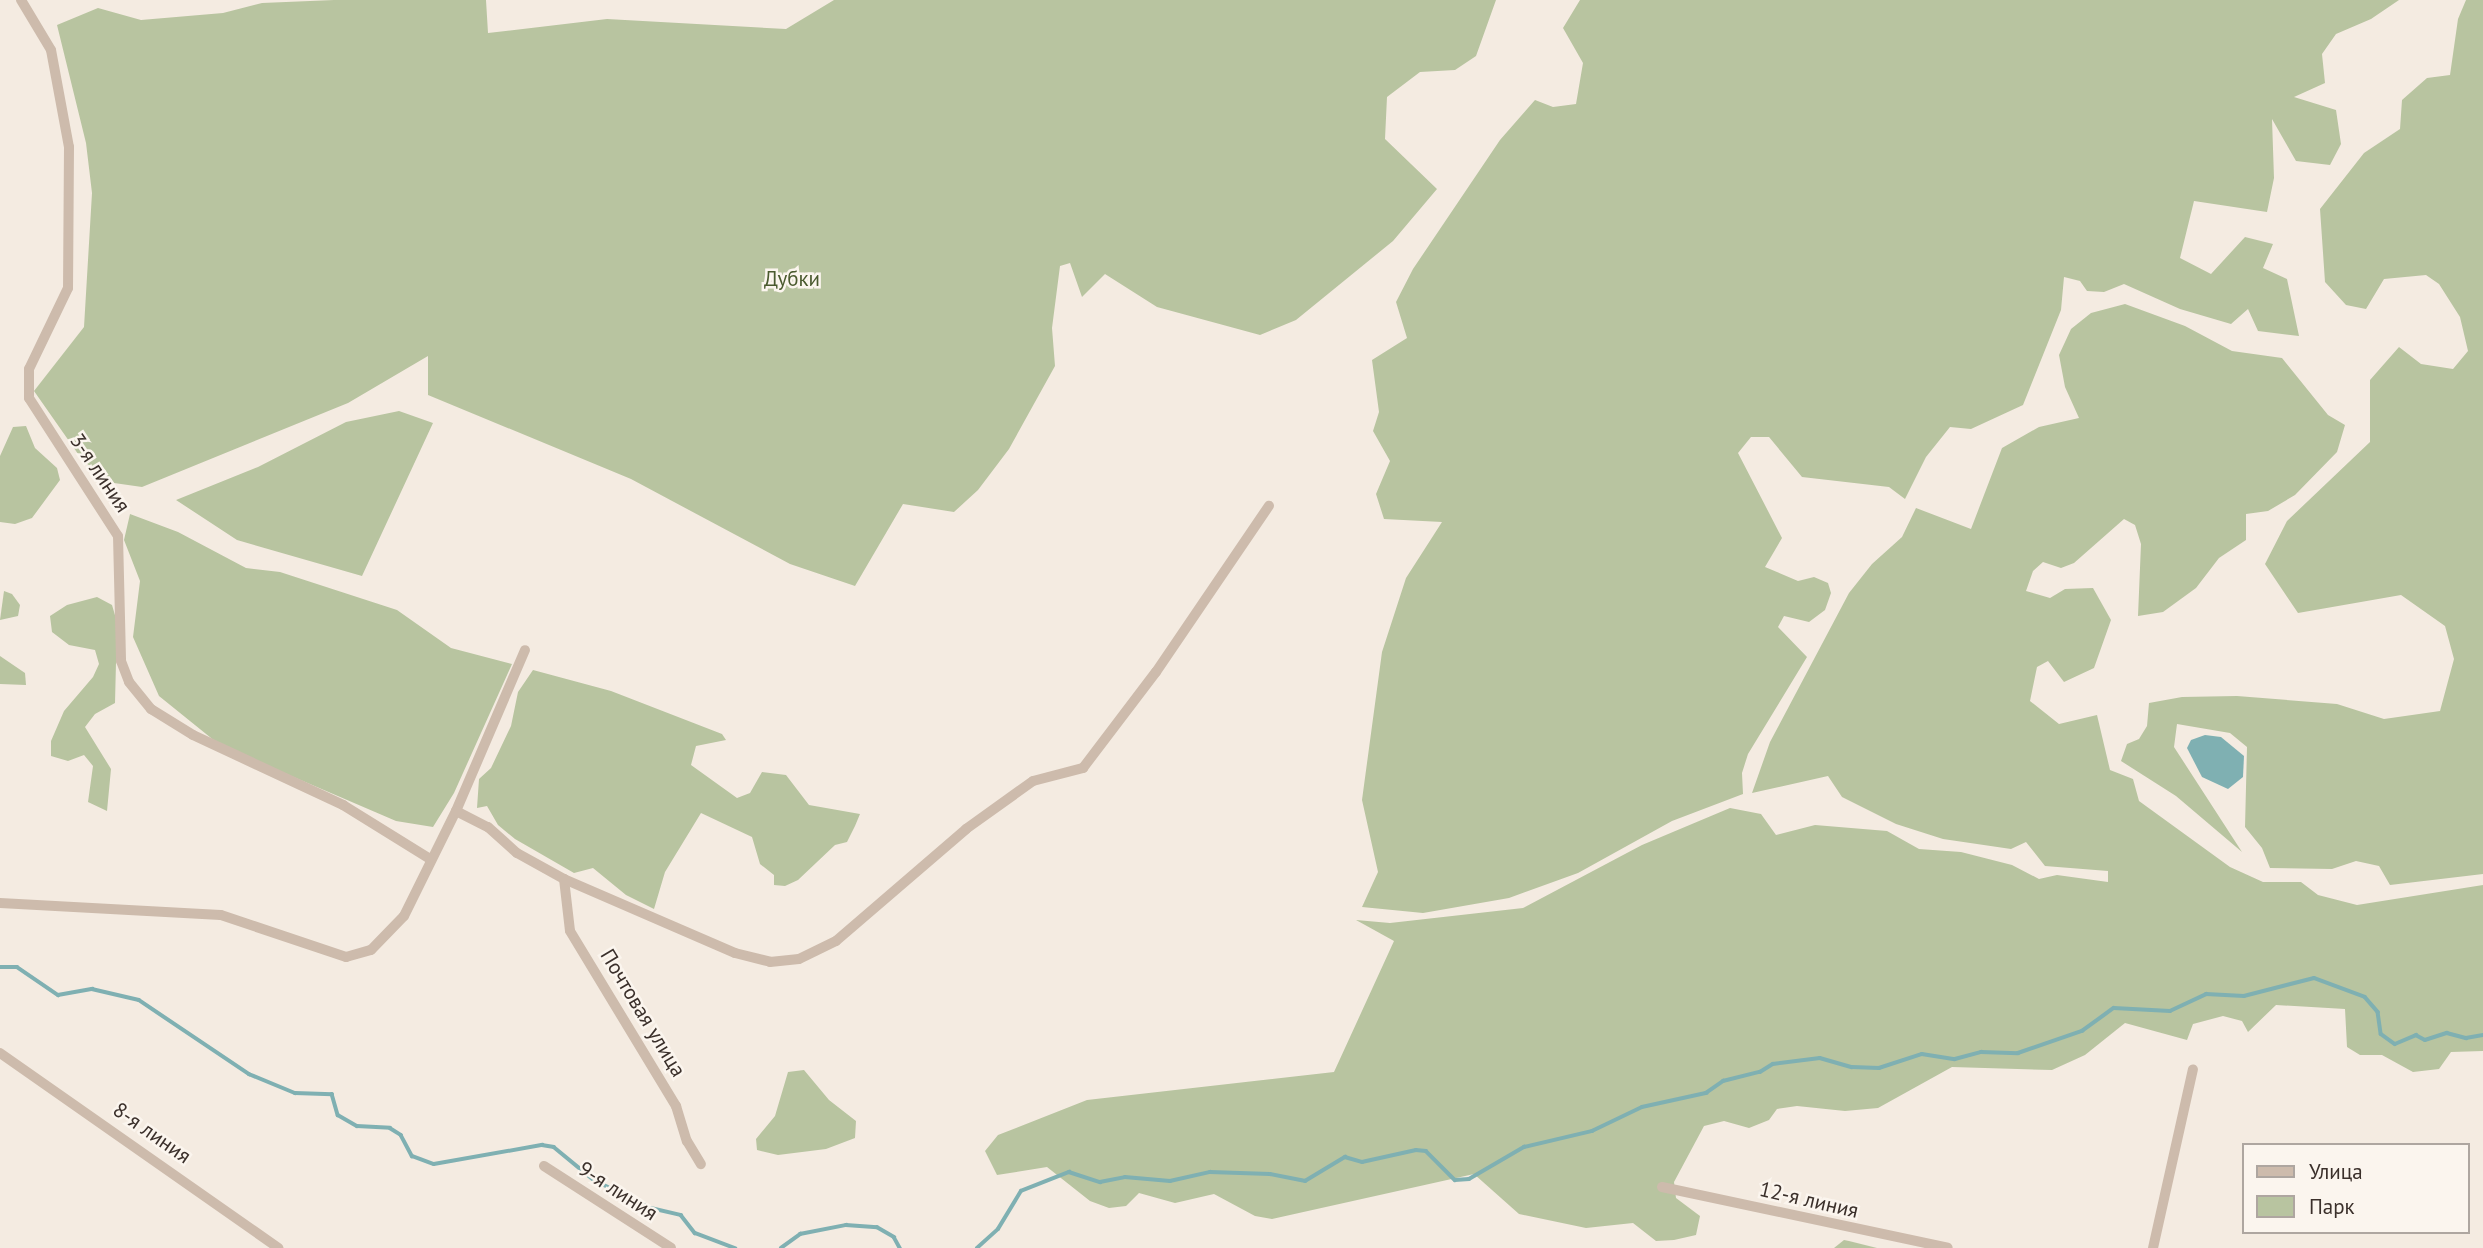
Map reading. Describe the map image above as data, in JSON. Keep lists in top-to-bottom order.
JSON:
{
  "streets": {
    "street": [
      "3-я линия",
      "Почтовая улица",
      "8-я линия",
      "9-я линия",
      "12-я линия"
    ]
  },
  "parks": ["Дубки"],
  "legend": ["Улица", "Парк"]
}
